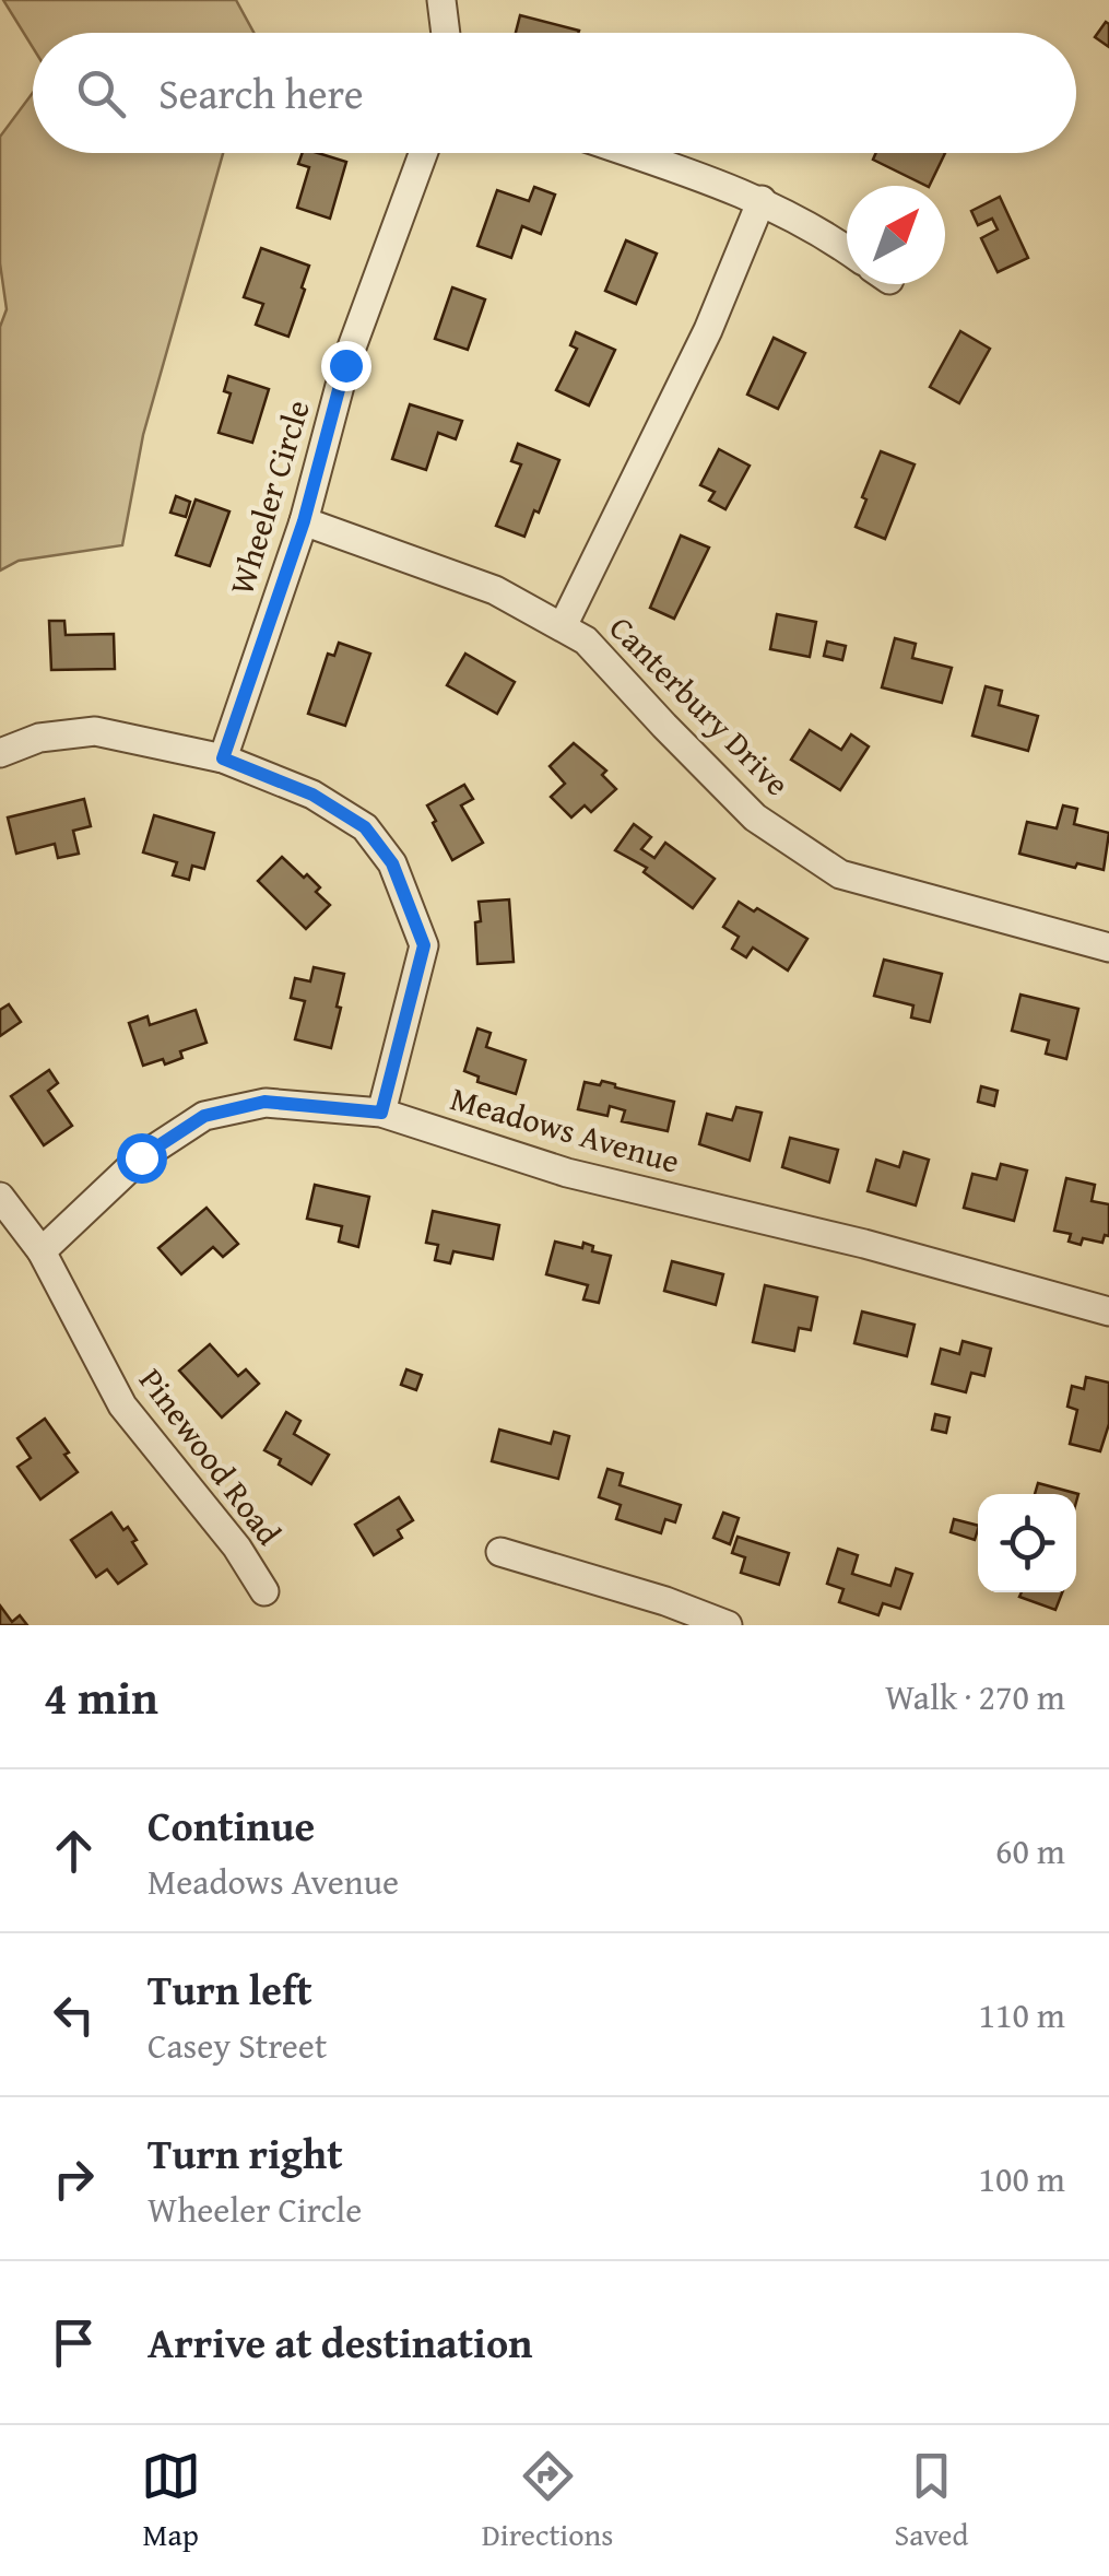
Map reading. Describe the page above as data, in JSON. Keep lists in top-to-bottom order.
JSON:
{
  "streets": {
    "street": [
      "Wheeler Circle",
      "Canterbury Drive",
      "Meadows Avenue",
      "Pinewood Road"
    ]
  },
  "crossings": [
    ["Wheeler Circle", "Canterbury Drive"],
    ["Meadows Avenue", "Pinewood Road"]
  ],
  "north": "top right",
  "page": {
    "search": "Search here",
    "heading": ["4 min", "Walk · 270 m"],
    "list": [
      ["Continue", "Meadows Avenue", "60 m"],
      ["Turn left", "Casey Street", "110 m"],
      ["Turn right", "Wheeler Circle", "100 m"],
      "Arrive at destination"
    ],
    "nav": ["Map", "Directions", "Saved"]
  }
}
